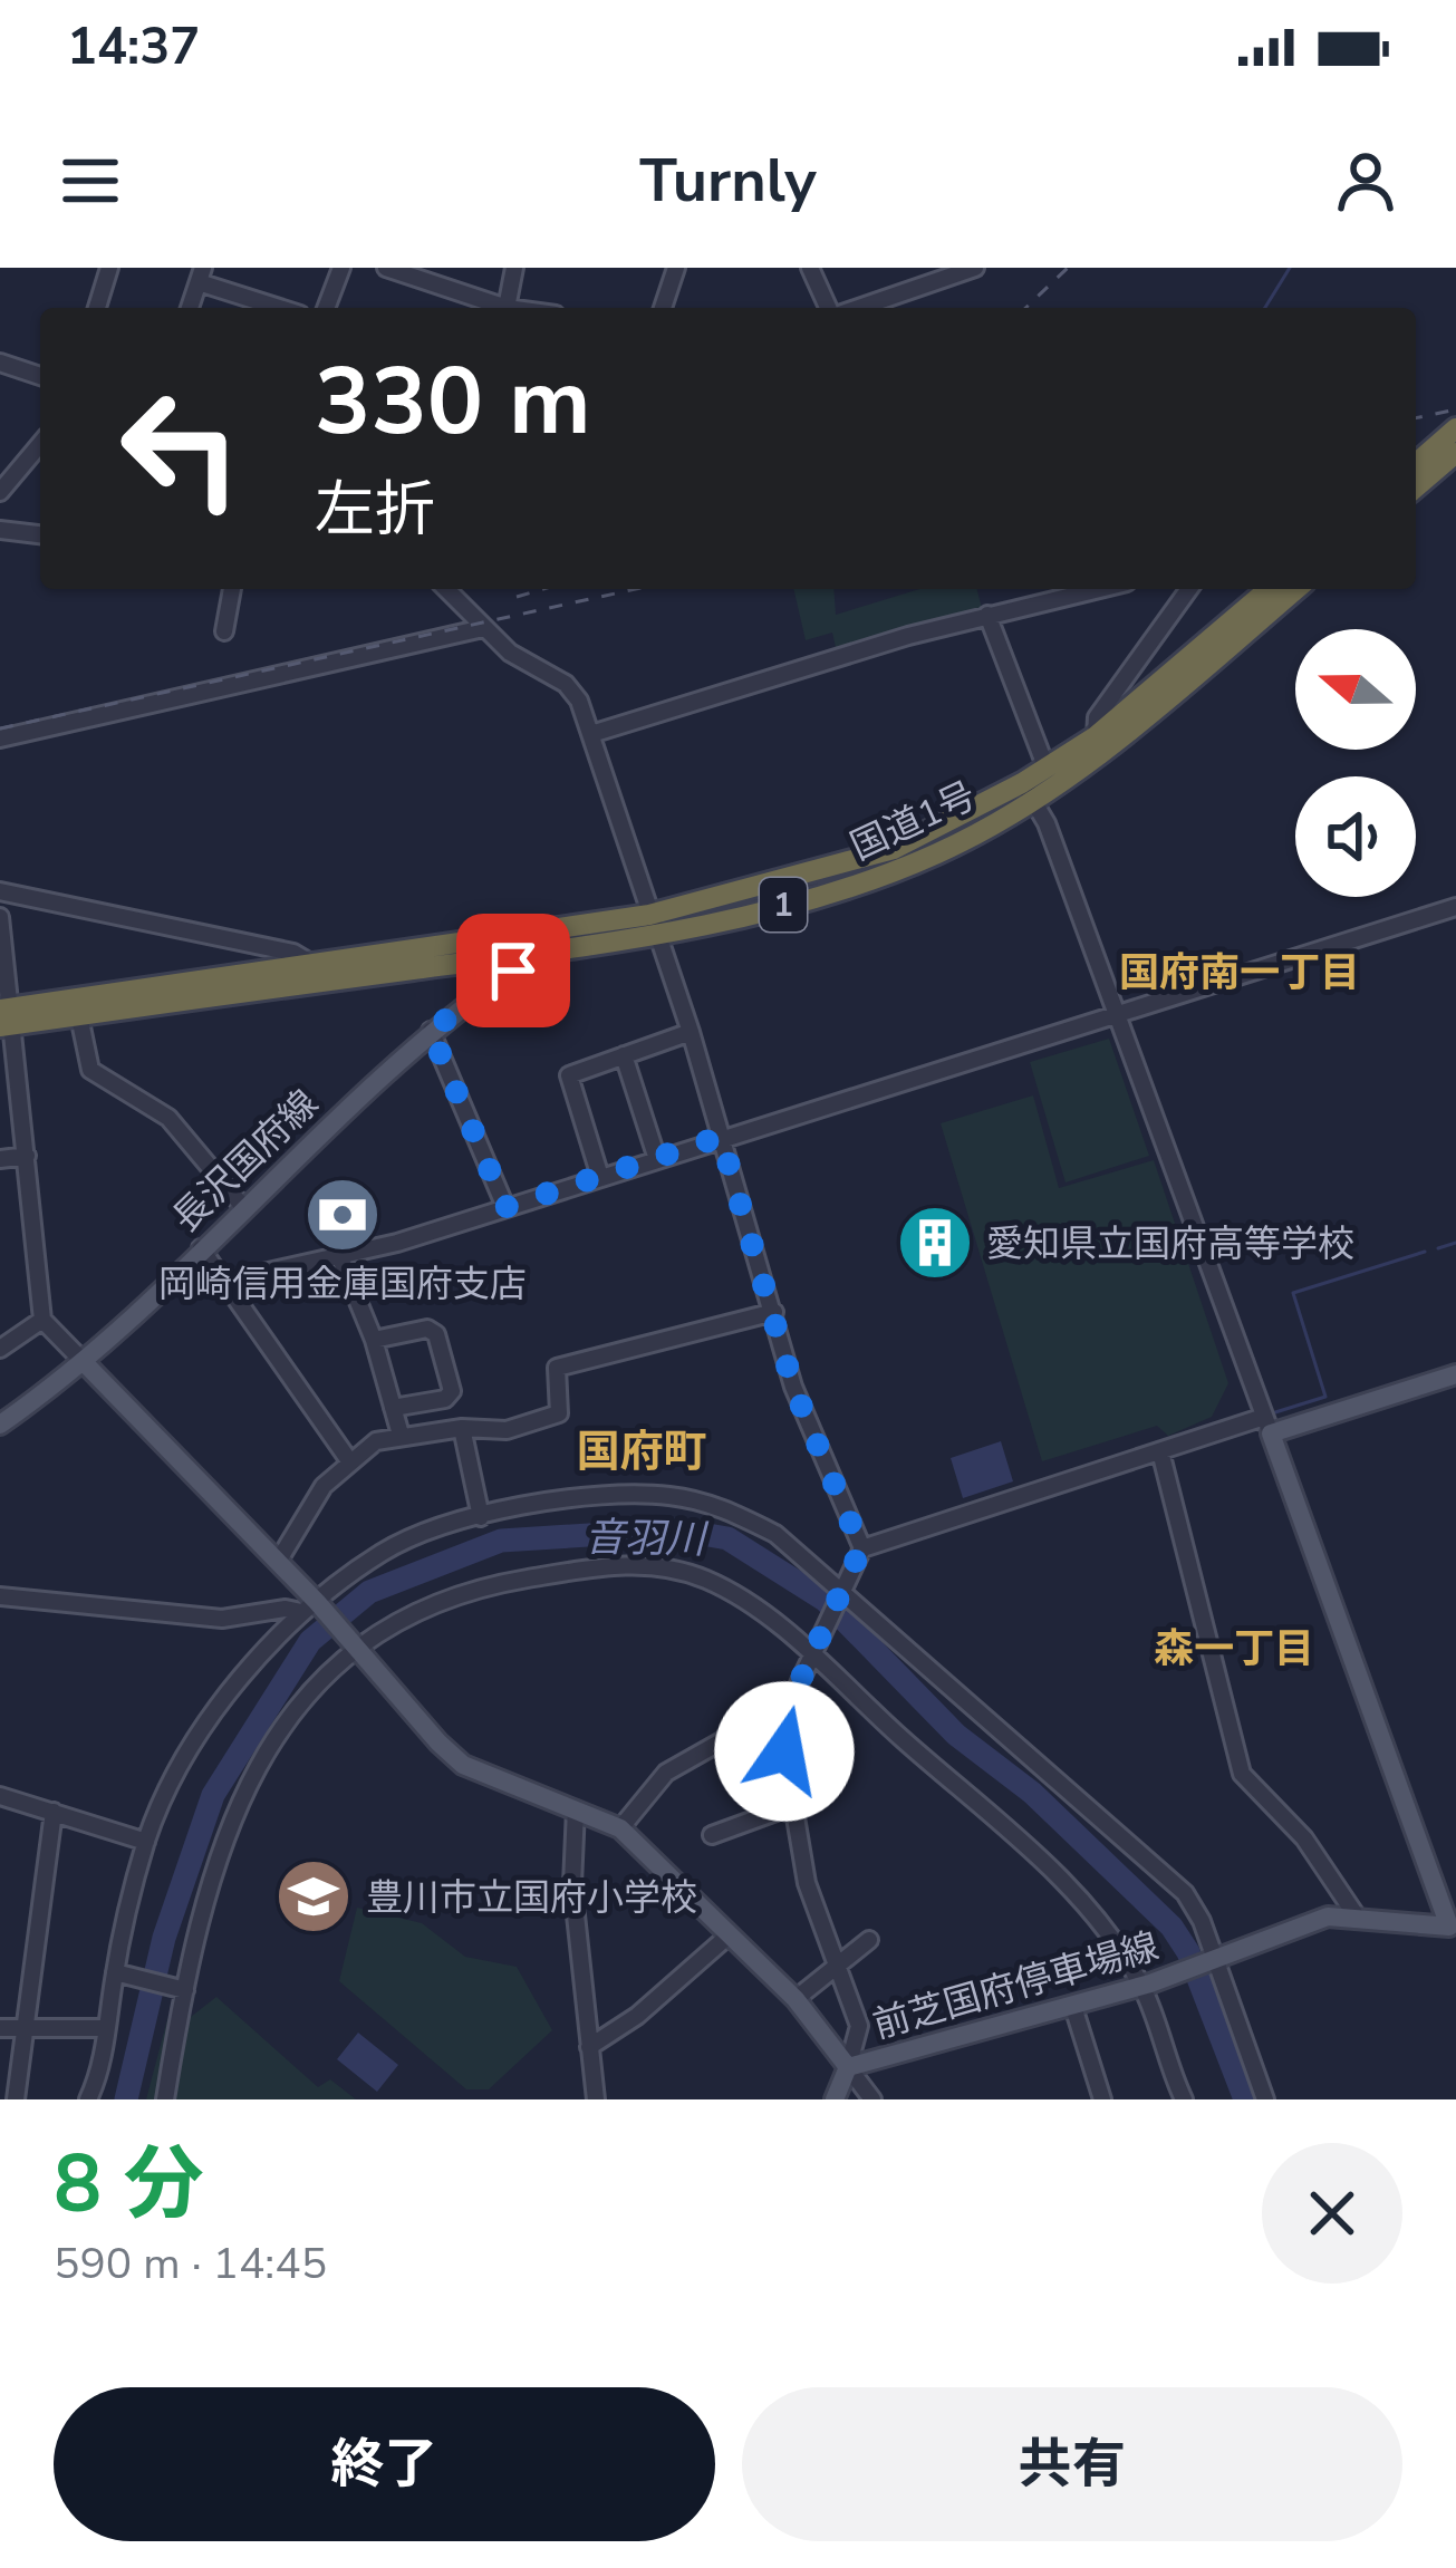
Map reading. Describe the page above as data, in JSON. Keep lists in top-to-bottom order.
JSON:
{
  "streets": {
    "highway": ["国道1号", "1"],
    "main road": ["長沢国府線", "前芝国府停車場線"]
  },
  "crossings": [
    ["国道1号", "長沢国府線"],
    ["長沢国府線", "前芝国府停車場線"]
  ],
  "districts": ["国府南一丁目", "国府町", "森一丁目"],
  "water": ["音羽川"],
  "places": {
    "bank": ["岡崎信用金庫国府支店"],
    "building": ["愛知県立国府高等学校"],
    "school or university": ["豊川市立国府小学校"]
  },
  "north": "left",
  "page": {
    "status": "14:37",
    "header": "Turnly",
    "turn": ["330 m", "左折"],
    "heading": ["8 分", "590 m · 14:45"],
    "buttons": ["終了", "共有"]
  }
}
